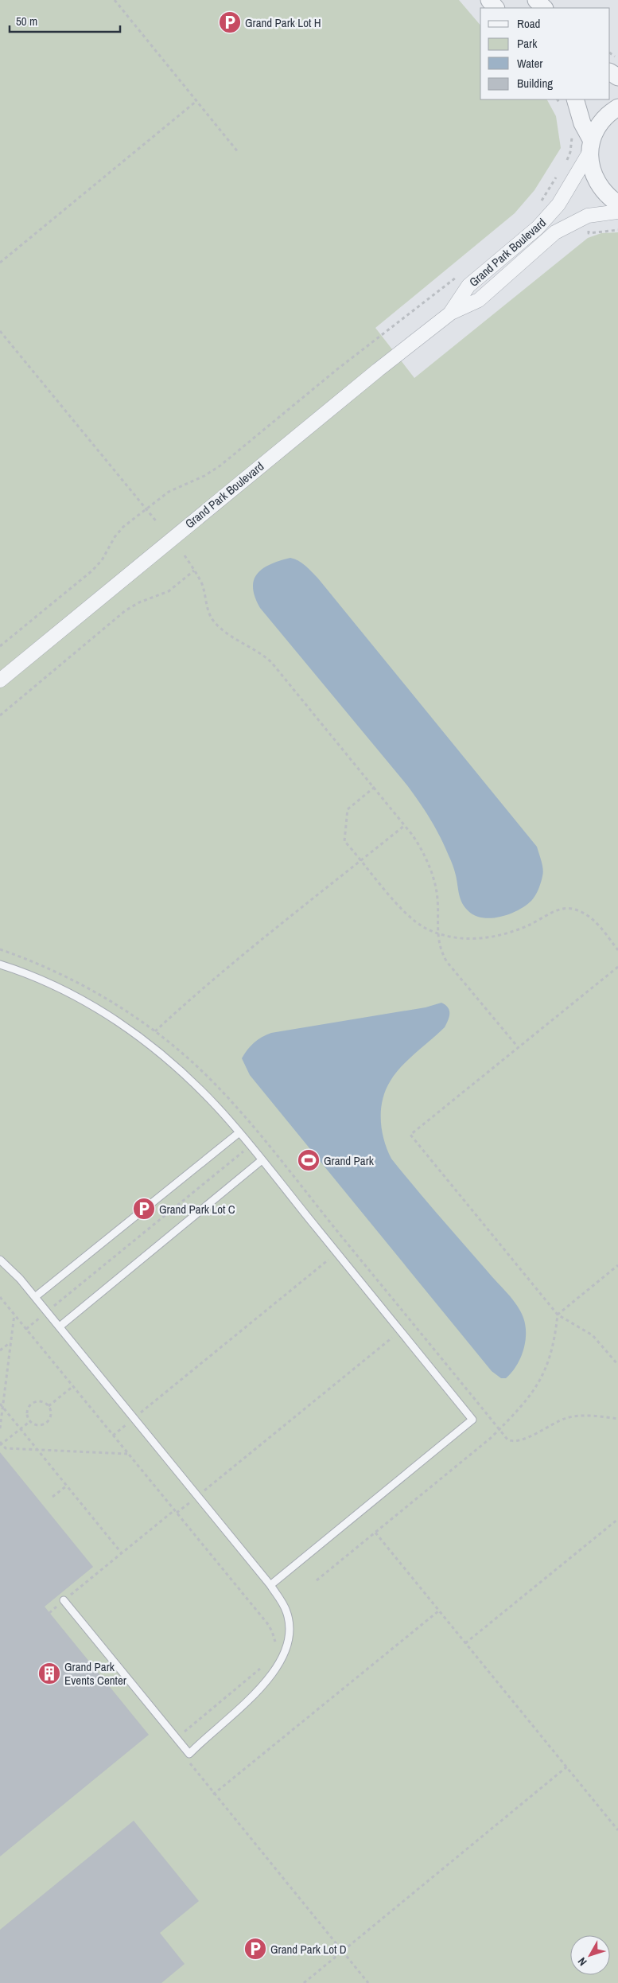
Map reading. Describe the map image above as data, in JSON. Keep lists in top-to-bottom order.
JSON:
{
  "streets": {
    "street": ["Grand Park Boulevard"]
  },
  "places": {
    "parking": ["Grand Park Lot H", "Grand Park Lot C", "Grand Park Lot D"],
    "sports": ["Grand Park"],
    "building": ["Grand Park Events Center"]
  },
  "legend": [
    "Road",
    "Park",
    "Water",
    "Building"
  ],
  "scale_bar": "50 m",
  "north": "bottom left"
}
